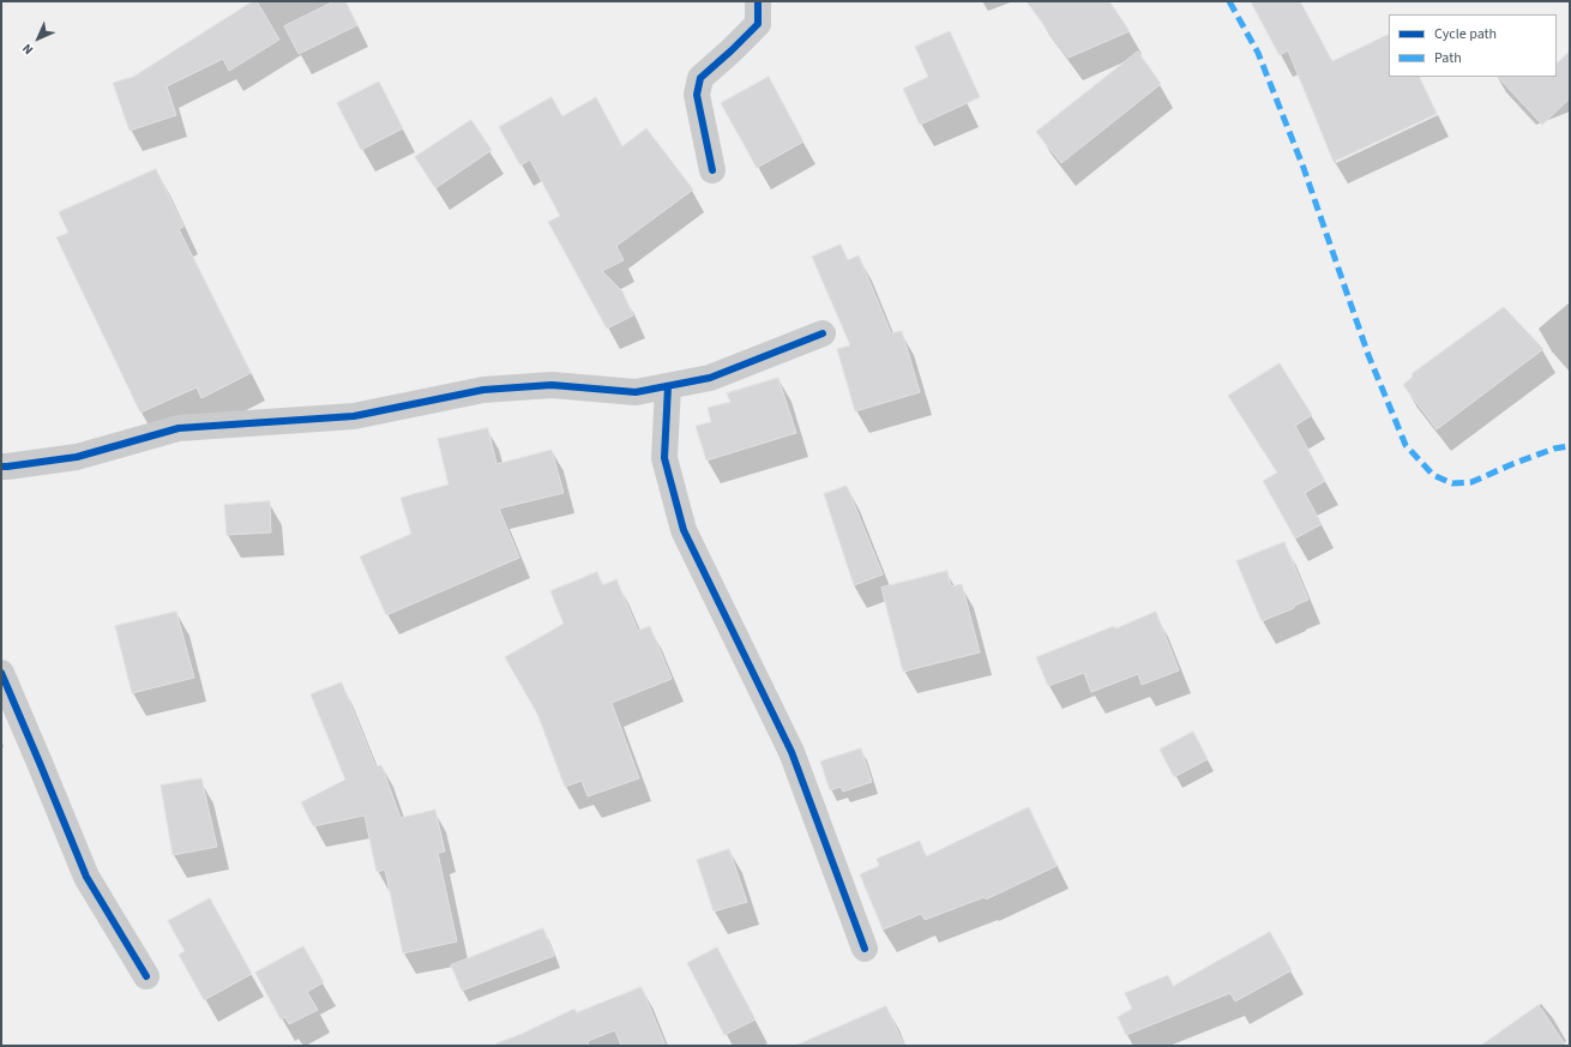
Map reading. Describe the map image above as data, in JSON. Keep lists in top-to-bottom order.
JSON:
{
  "legend": ["Cycle path", "Path"],
  "north": "bottom left"
}
